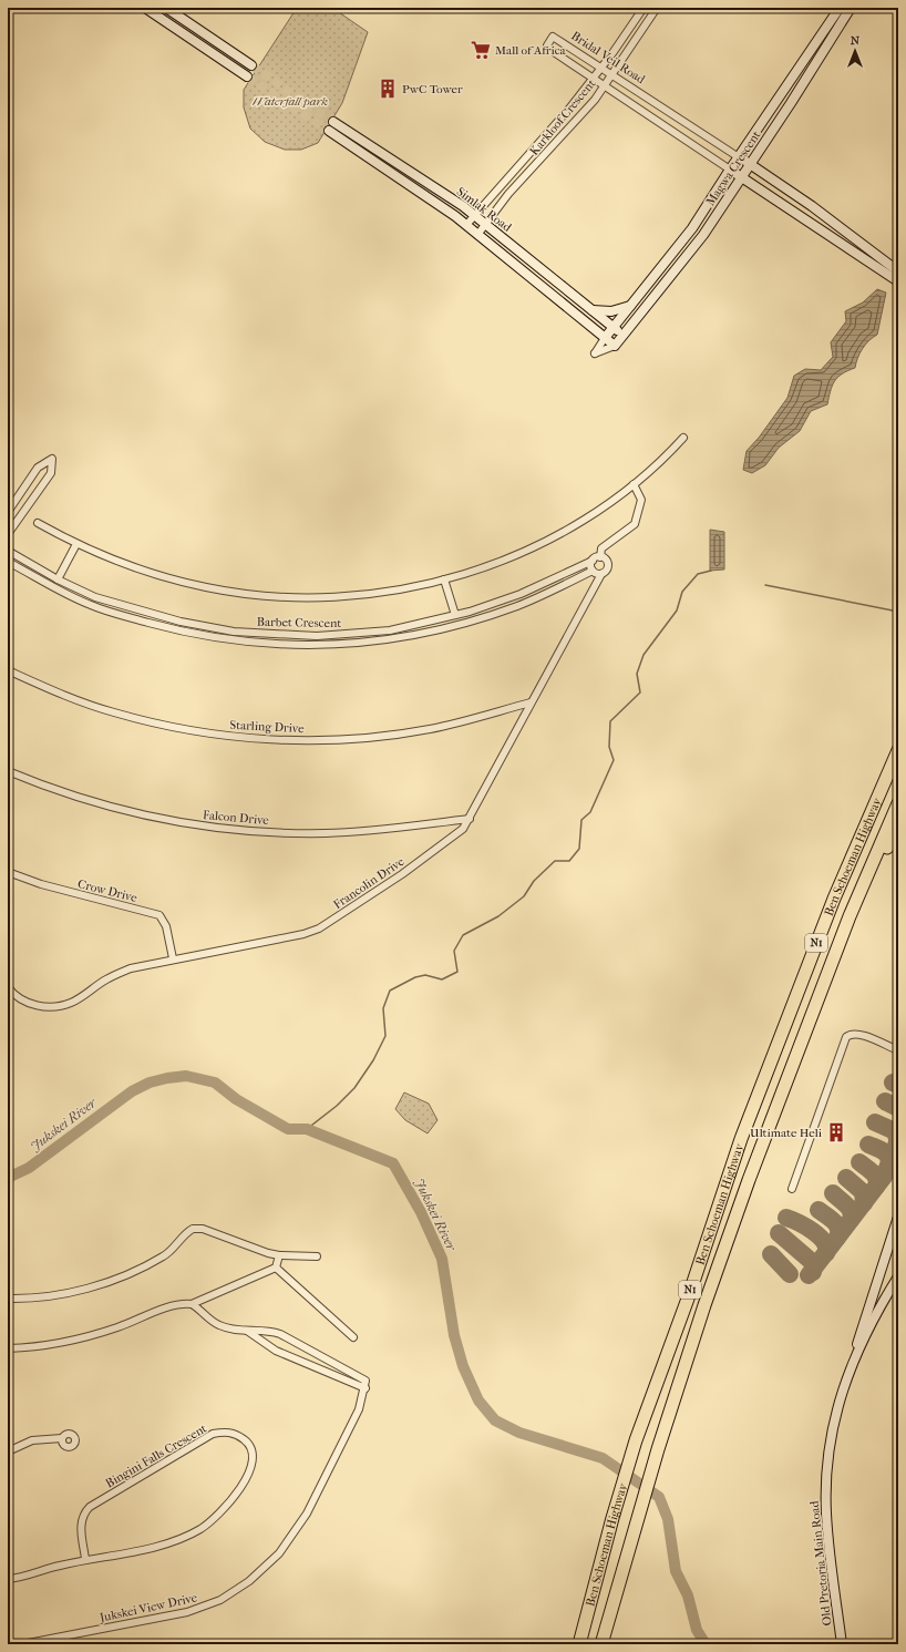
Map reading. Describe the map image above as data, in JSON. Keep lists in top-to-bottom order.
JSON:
{
  "streets": {
    "highway": ["Ben Schoeman Highway", "N1"],
    "street": [
      "Bridal Veil Road",
      "Karkloof Crescent",
      "Magwa Crescent",
      "Simlak Road",
      "Barbet Crescent",
      "Starling Drive",
      "Falcon Drive",
      "Francolin Drive",
      "Crow Drive",
      "Bingini Falls Crescent",
      "Old Pretoria Main Road",
      "Jukskei View Drive"
    ]
  },
  "crossings": [
    ["Bridal Veil Road", "Karkloof Crescent"],
    ["Bridal Veil Road", "Magwa Crescent"],
    ["Karkloof Crescent", "Simlak Road"],
    ["Magwa Crescent", "Simlak Road"],
    ["Barbet Crescent", "Francolin Drive"],
    ["Starling Drive", "Francolin Drive"],
    ["Falcon Drive", "Francolin Drive"],
    ["Francolin Drive", "Crow Drive"]
  ],
  "water": ["Jukskei River"],
  "parks": ["Waterfall park"],
  "places": {
    "supermarket": ["Mall of Africa"],
    "building": ["PwC Tower", "Ultimate Heli"]
  },
  "north": "top"
}
